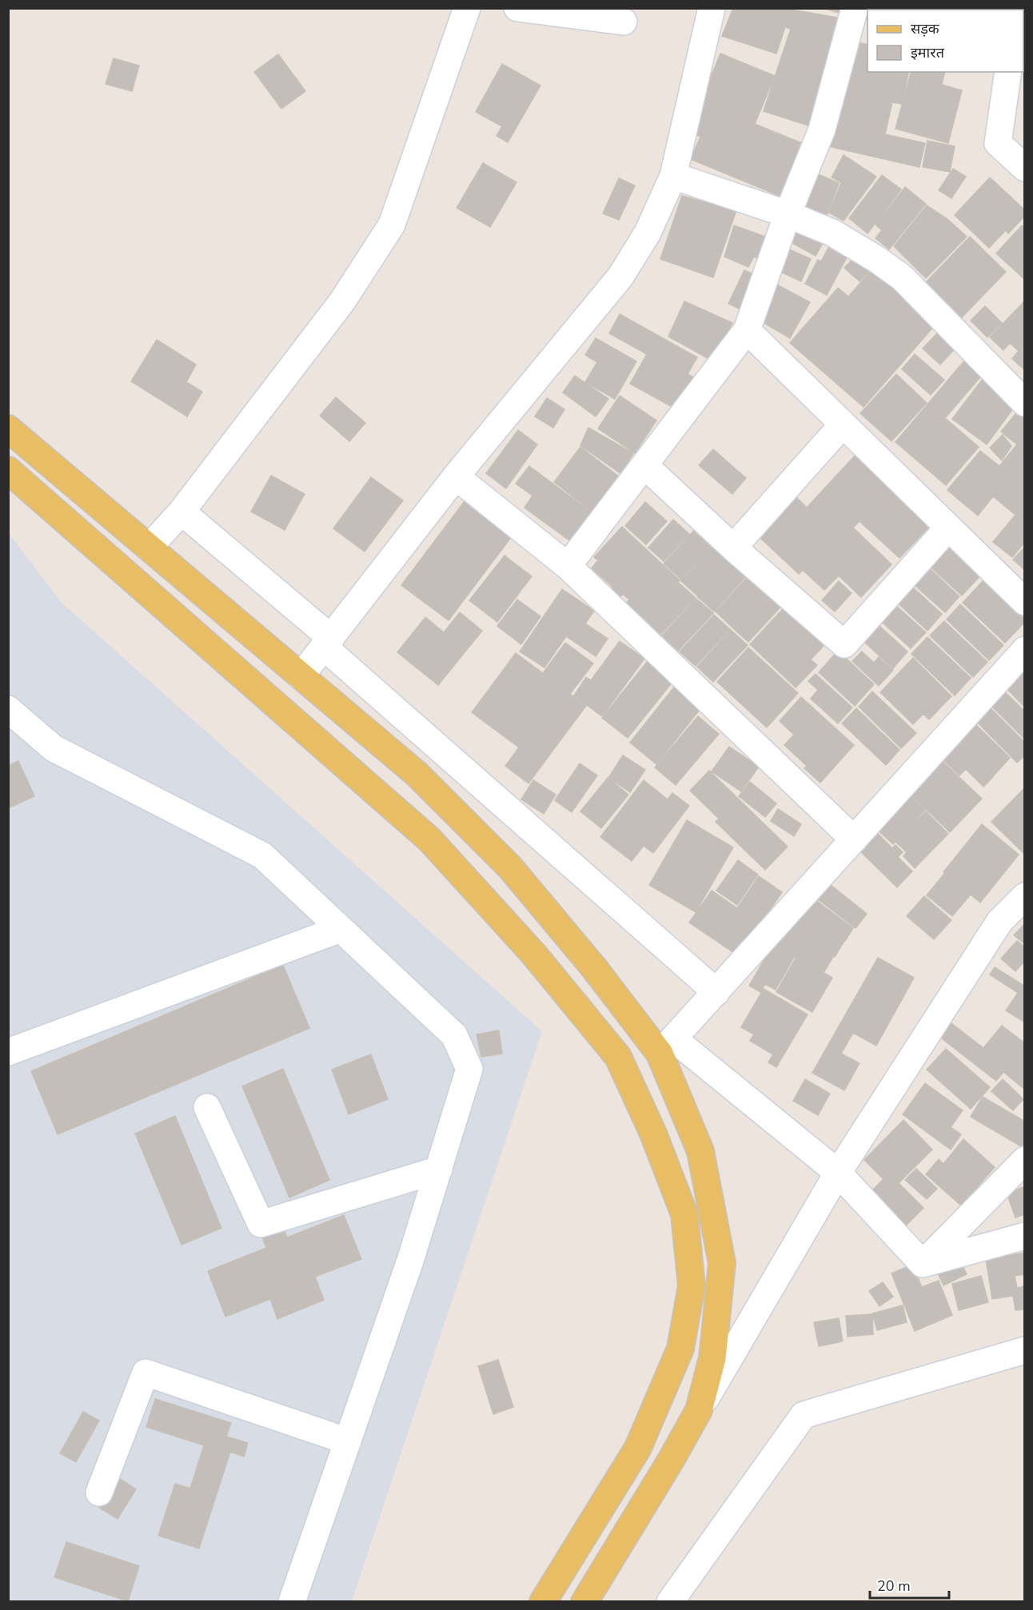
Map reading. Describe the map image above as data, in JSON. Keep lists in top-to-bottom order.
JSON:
{
  "legend": ["सड़क", "इमारत"],
  "scale_bar": "20 m"
}
